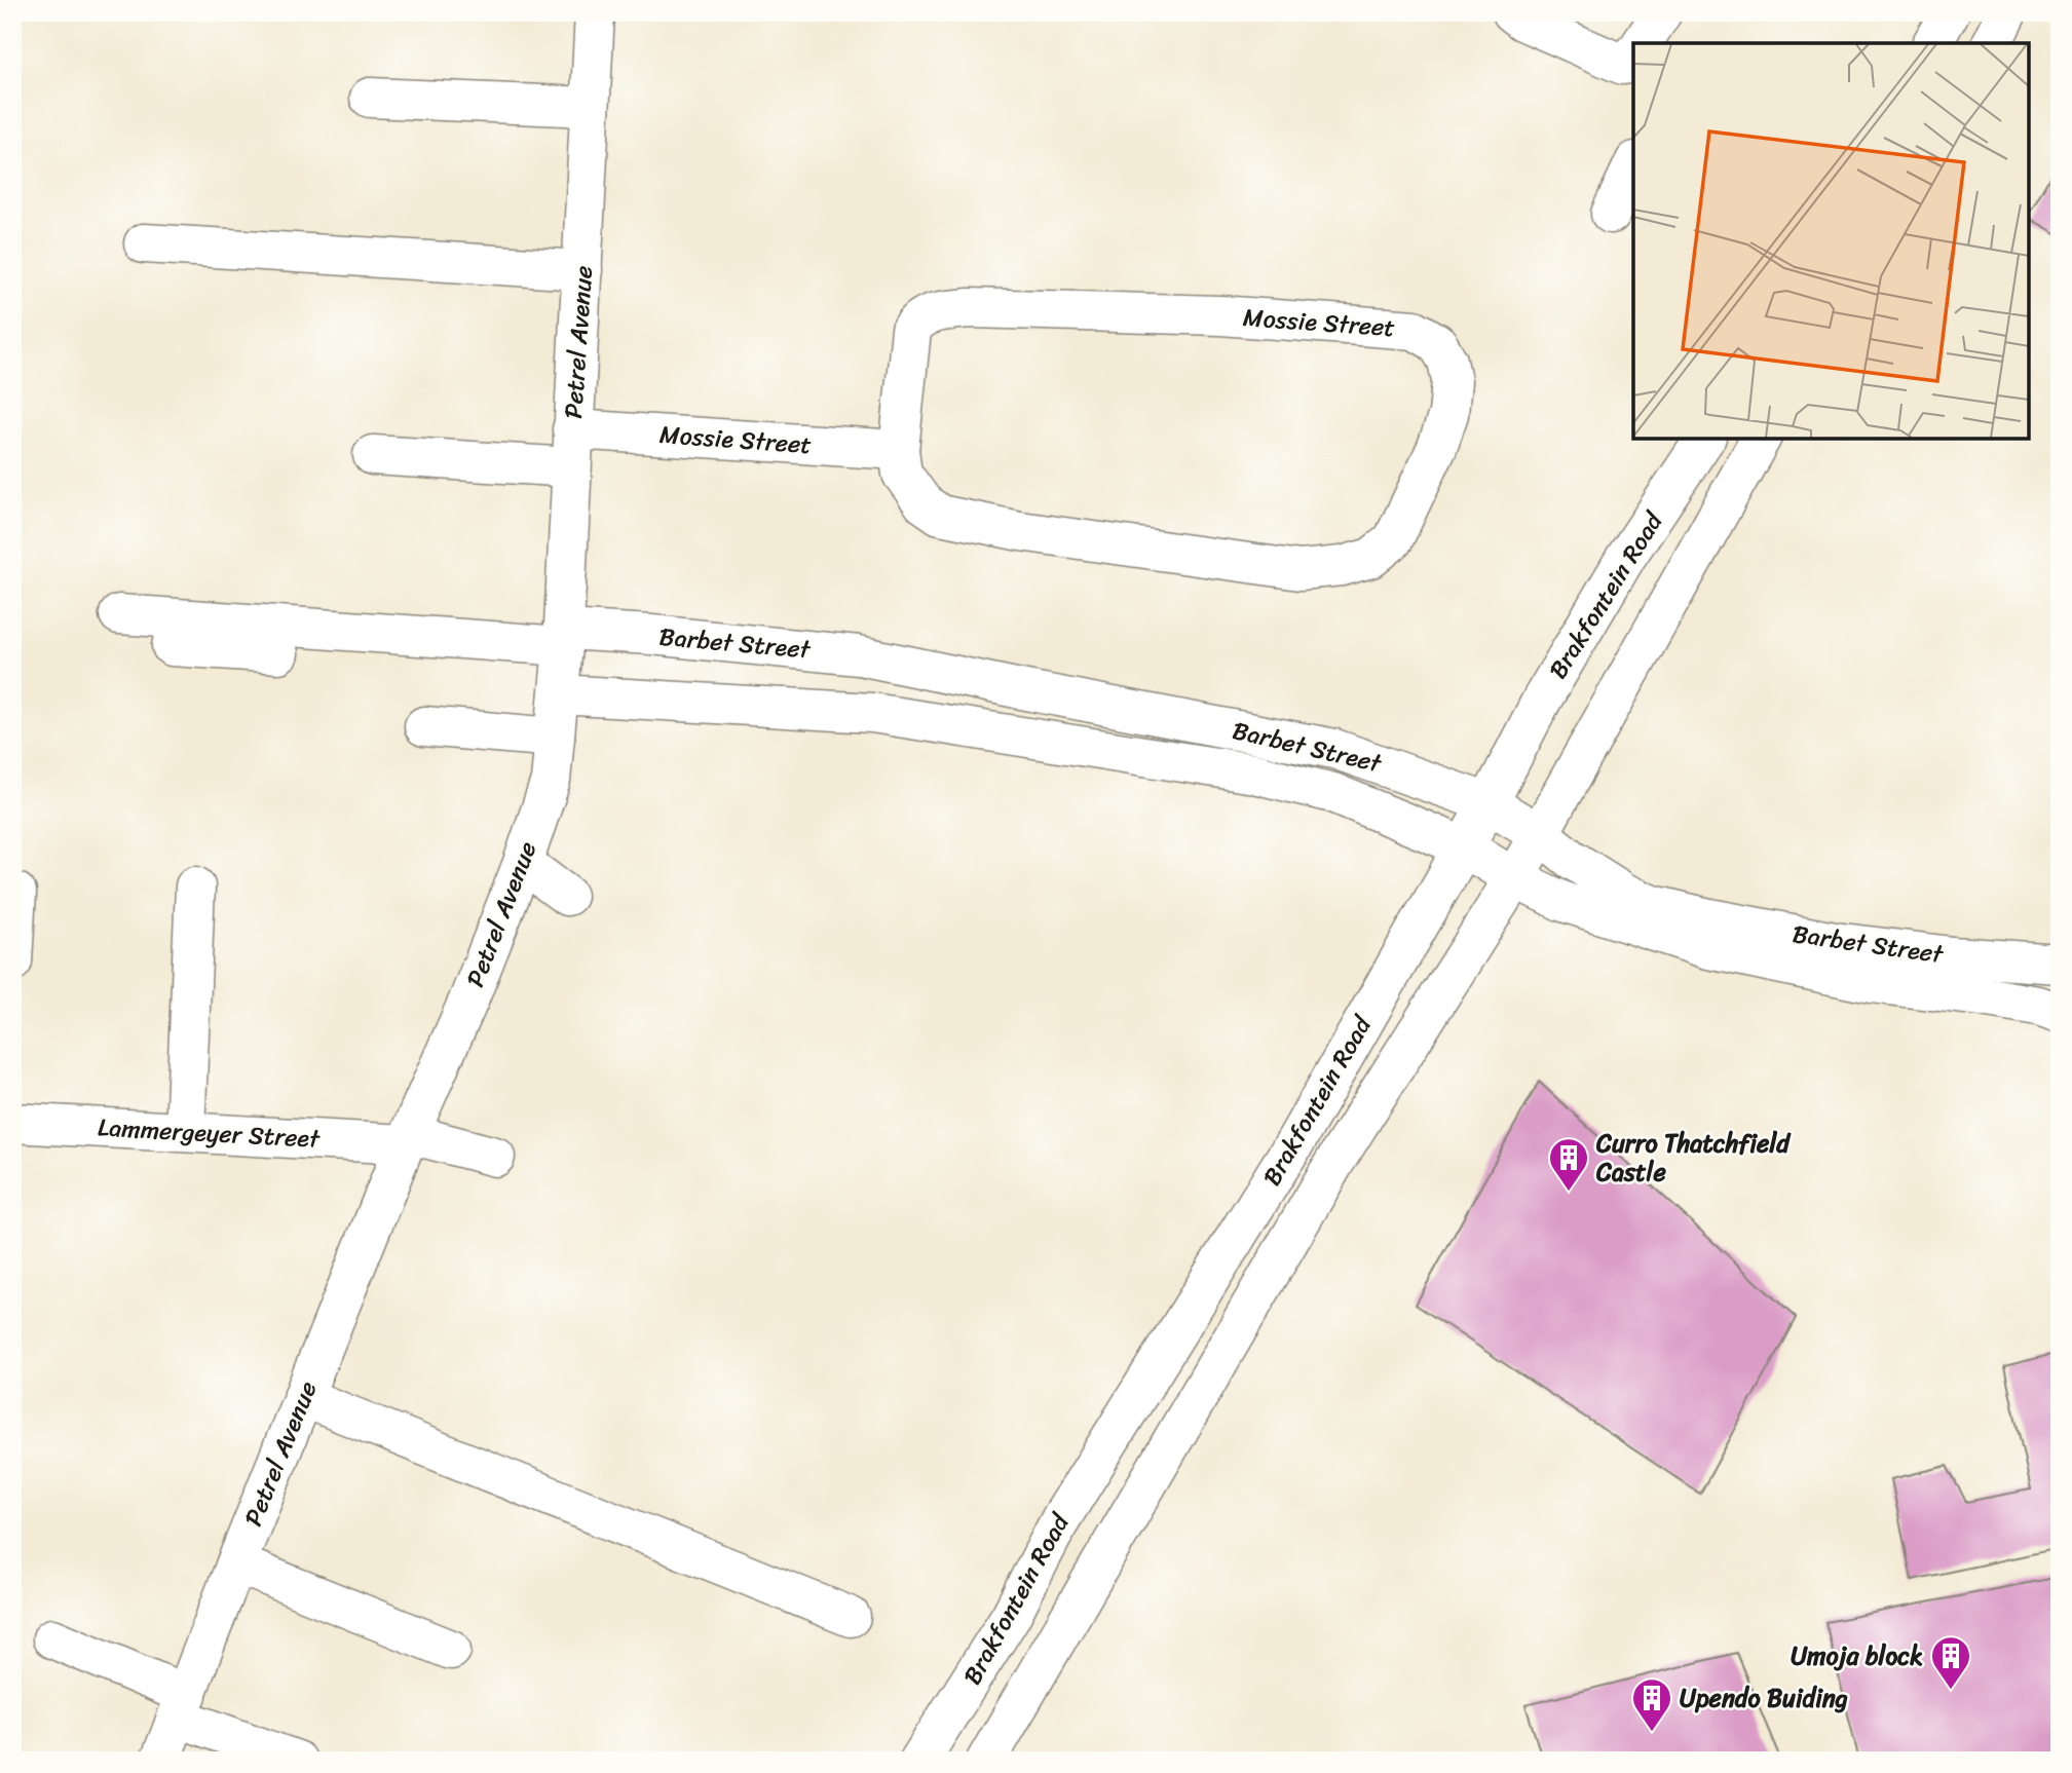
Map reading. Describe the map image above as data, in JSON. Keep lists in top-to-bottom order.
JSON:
{
  "streets": {
    "street": [
      "Mossie Street",
      "Petrel Avenue",
      "Brakfontein Road",
      "Barbet Street",
      "Lammergeyer Street"
    ]
  },
  "crossings": [
    ["Mossie Street", "Petrel Avenue"],
    ["Petrel Avenue", "Barbet Street"],
    ["Petrel Avenue", "Lammergeyer Street"],
    ["Brakfontein Road", "Barbet Street"]
  ],
  "places": {
    "building": ["Curro Thatchfield Castle", "Umoja block", "Upendo Buiding"]
  }
}
